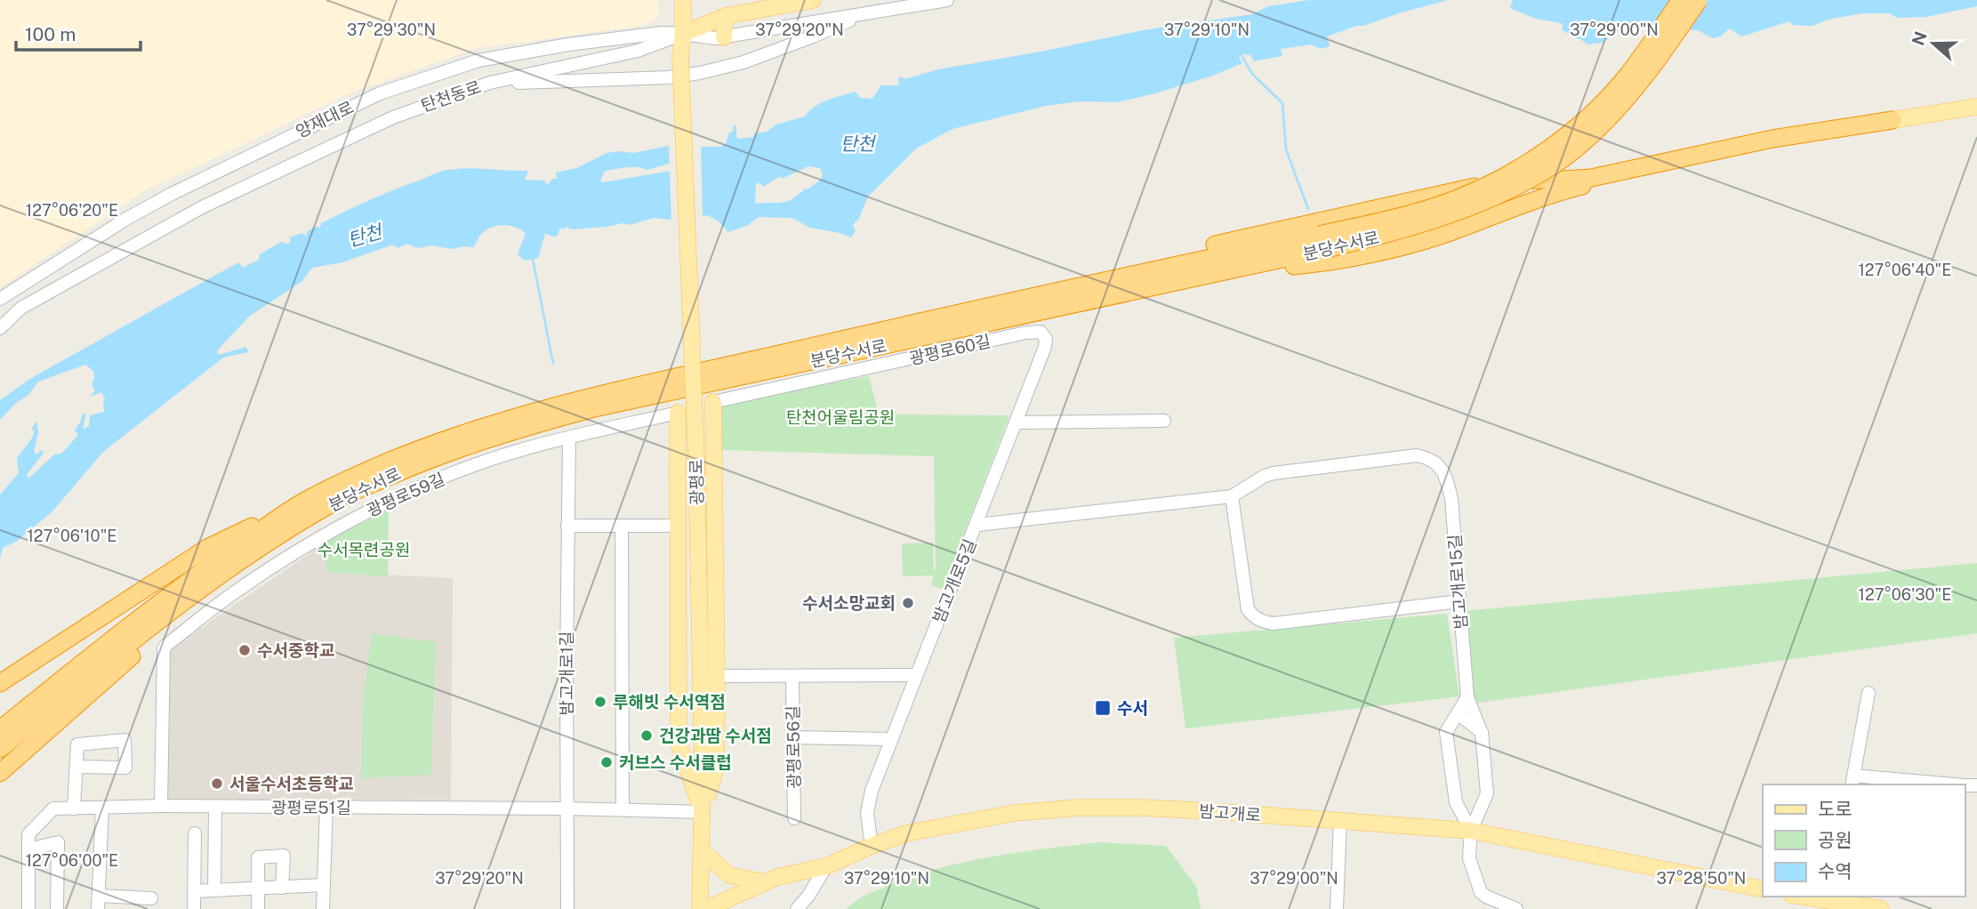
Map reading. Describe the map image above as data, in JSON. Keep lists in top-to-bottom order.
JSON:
{
  "streets": {
    "highway": ["분당수서로"],
    "main road": ["광평로", "밤고개로"],
    "street": [
      "탄천동로",
      "양재대로",
      "광평로60길",
      "광평로59길",
      "밤고개로5길",
      "밤고개로15길",
      "밤고개로1길",
      "광평로56길",
      "광평로51길"
    ]
  },
  "crossings": [
    ["탄천동로", "양재대로"],
    ["탄천동로", "광평로"],
    ["양재대로", "광평로"],
    ["광평로60길", "밤고개로5길"],
    ["광평로", "밤고개로1길"],
    ["광평로", "광평로51길"],
    ["광평로59길", "밤고개로1길"],
    ["광평로59길", "광평로51길"],
    ["밤고개로5길", "밤고개로"],
    ["밤고개로1길", "광평로51길"]
  ],
  "water": ["탄천"],
  "parks": ["탄천어울림공원", "수서목련공원"],
  "places": {
    "other": [
      "수서소망교회",
      "수서중학교",
      "루해빗 수서역점",
      "건강과땀 수서점",
      "커브스 수서클럽",
      "서울수서초등학교"
    ],
    "transit": ["수서"]
  },
  "legend": ["도로", "공원", "수역"],
  "scale_bar": "100 m",
  "north": "left",
  "coordinates": [
    "37°29'30\"N",
    "37°29'20\"N",
    "37°29'10\"N",
    "37°29'00\"N",
    "127°06'20\"E",
    "127°06'40\"E",
    "127°06'10\"E",
    "127°06'30\"E",
    "127°06'00\"E",
    "37°28'50\"N"
  ]
}
